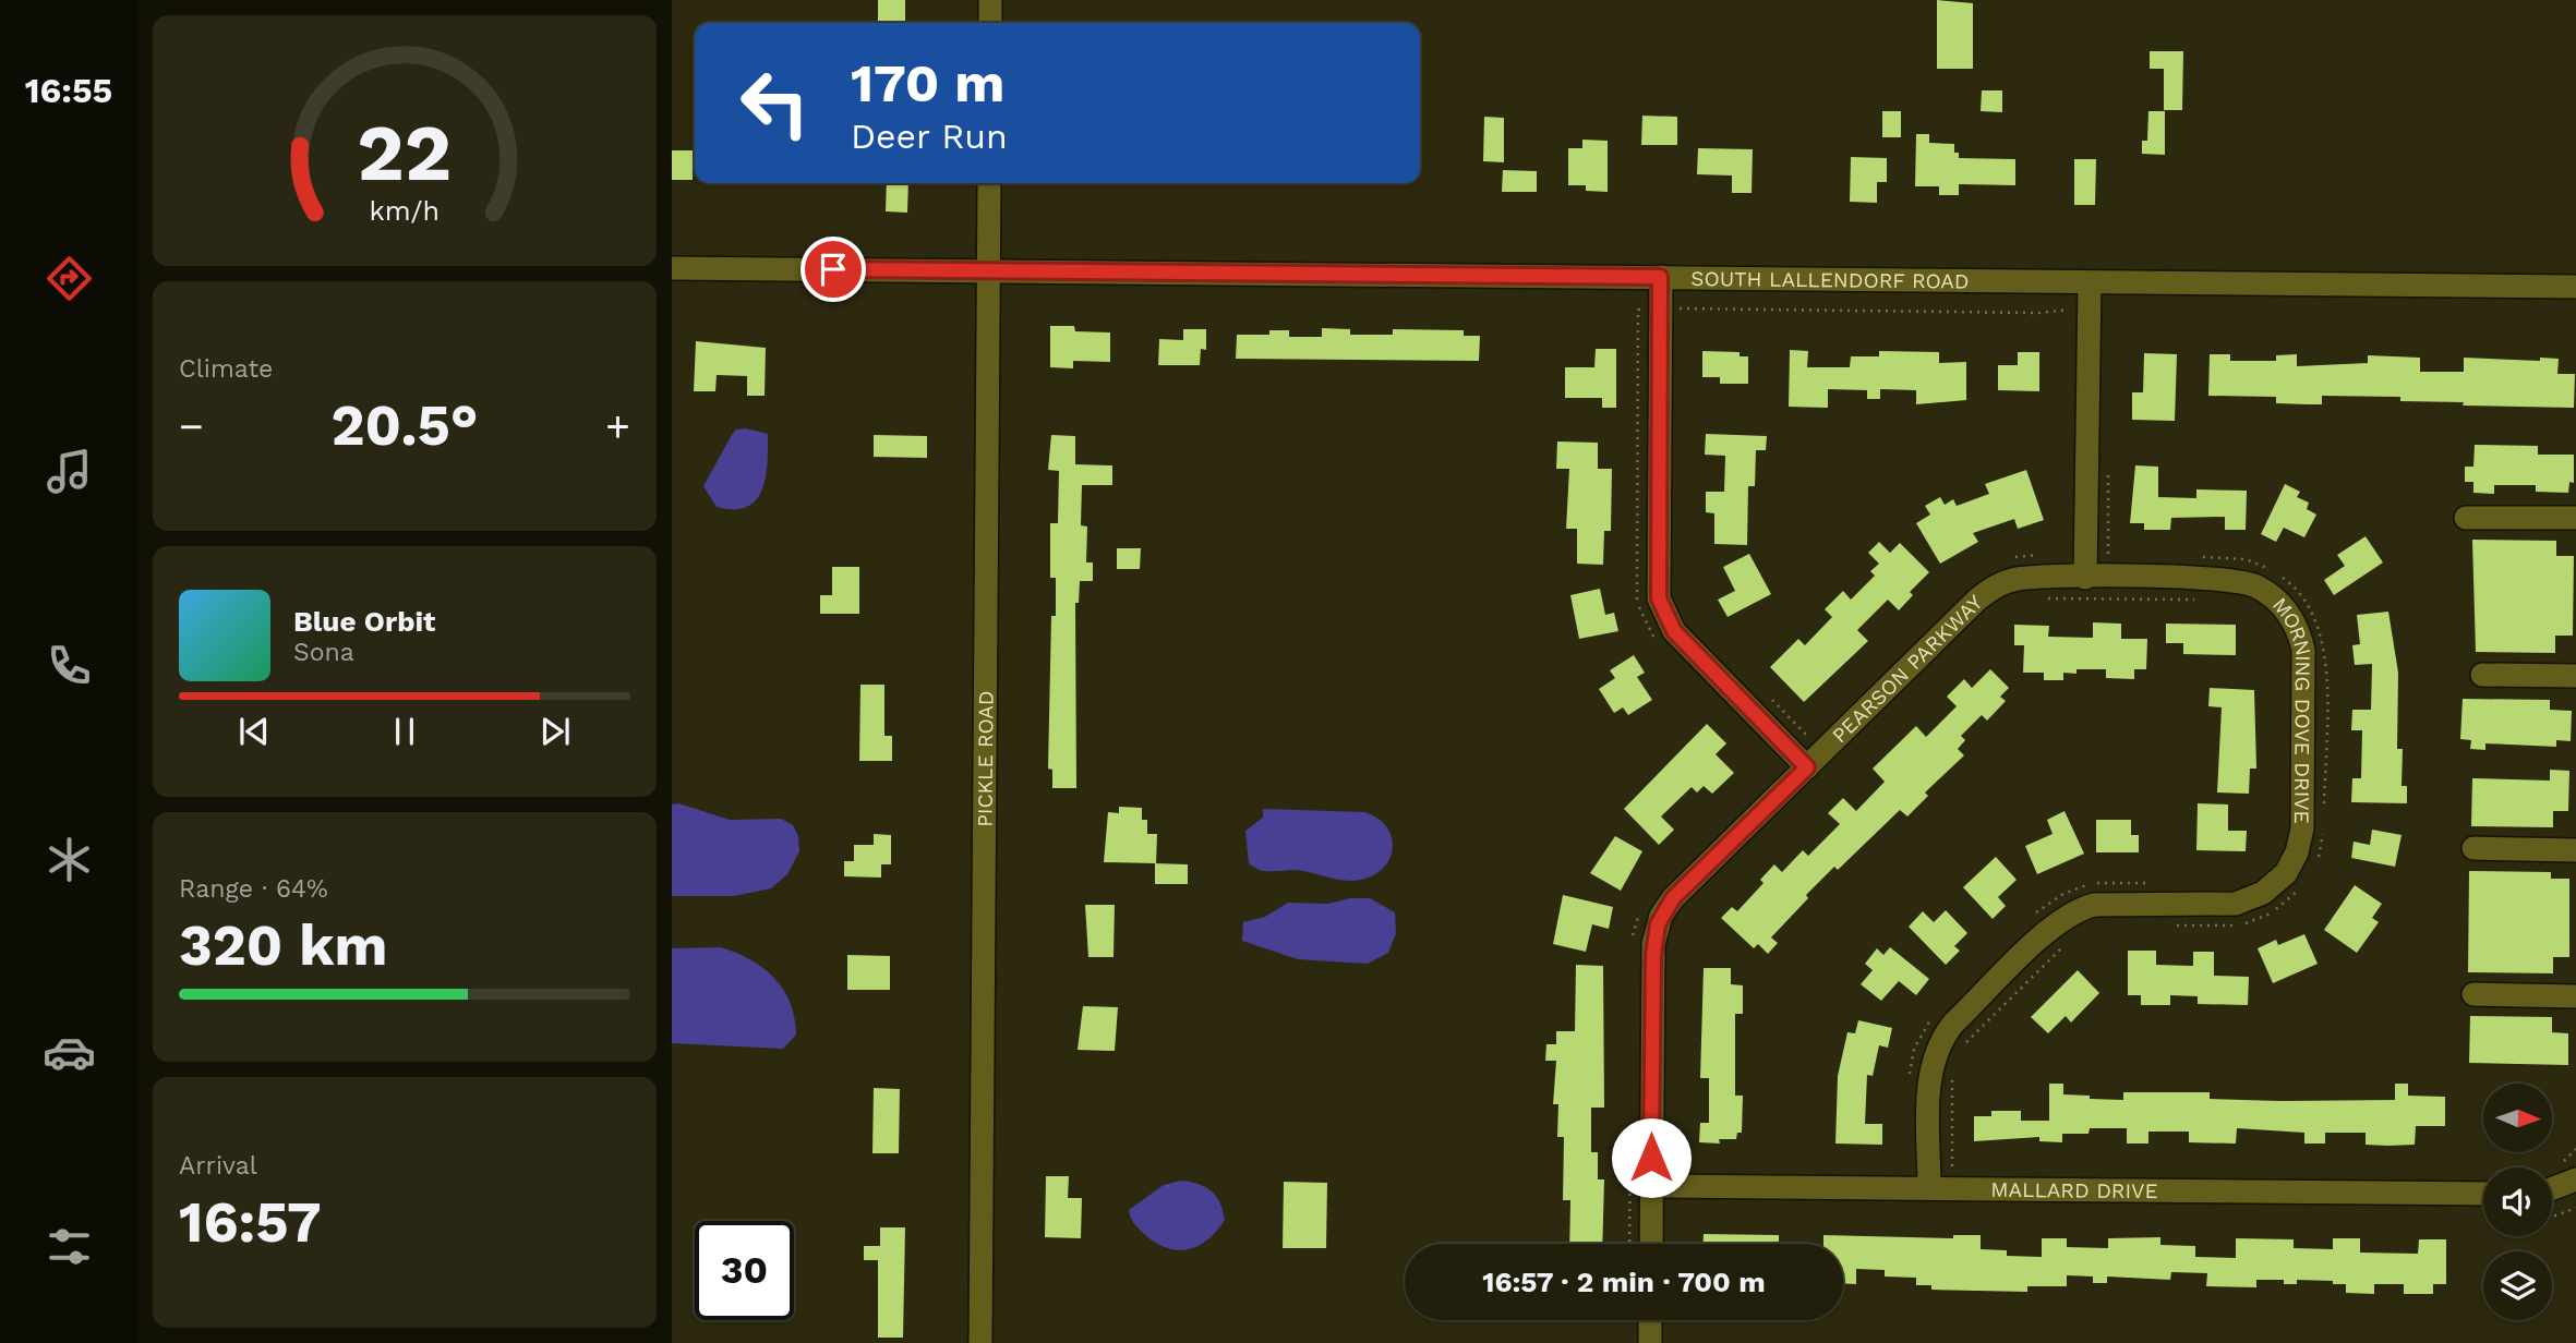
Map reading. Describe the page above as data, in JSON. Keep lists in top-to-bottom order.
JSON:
{
  "streets": {
    "street": [
      "SOUTH LALLENDORF ROAD",
      "PEARSON PARKWAY",
      "MORNING DOVE DRIVE",
      "PICKLE ROAD",
      "MALLARD DRIVE"
    ]
  },
  "crossings": [
    ["SOUTH LALLENDORF ROAD", "PICKLE ROAD"],
    ["PEARSON PARKWAY", "MORNING DOVE DRIVE"],
    ["PEARSON PARKWAY", "MALLARD DRIVE"],
    ["MORNING DOVE DRIVE", "MALLARD DRIVE"]
  ],
  "north": "right",
  "page": {
    "tabs": "16:55",
    "turn": ["170 m", "Deer Run"],
    "tile": [
      "Climate",
      ["Range · 64%", "320 km"],
      ["Arrival", "16:57"]
    ],
    "heat": ["−", "20.5°", "+"],
    "song": ["Blue Orbit", "Sona"],
    "limit": "30",
    "trip": "16:57 · 2 min · 700 m",
    "gauge": ["22", "km/h"]
  }
}
